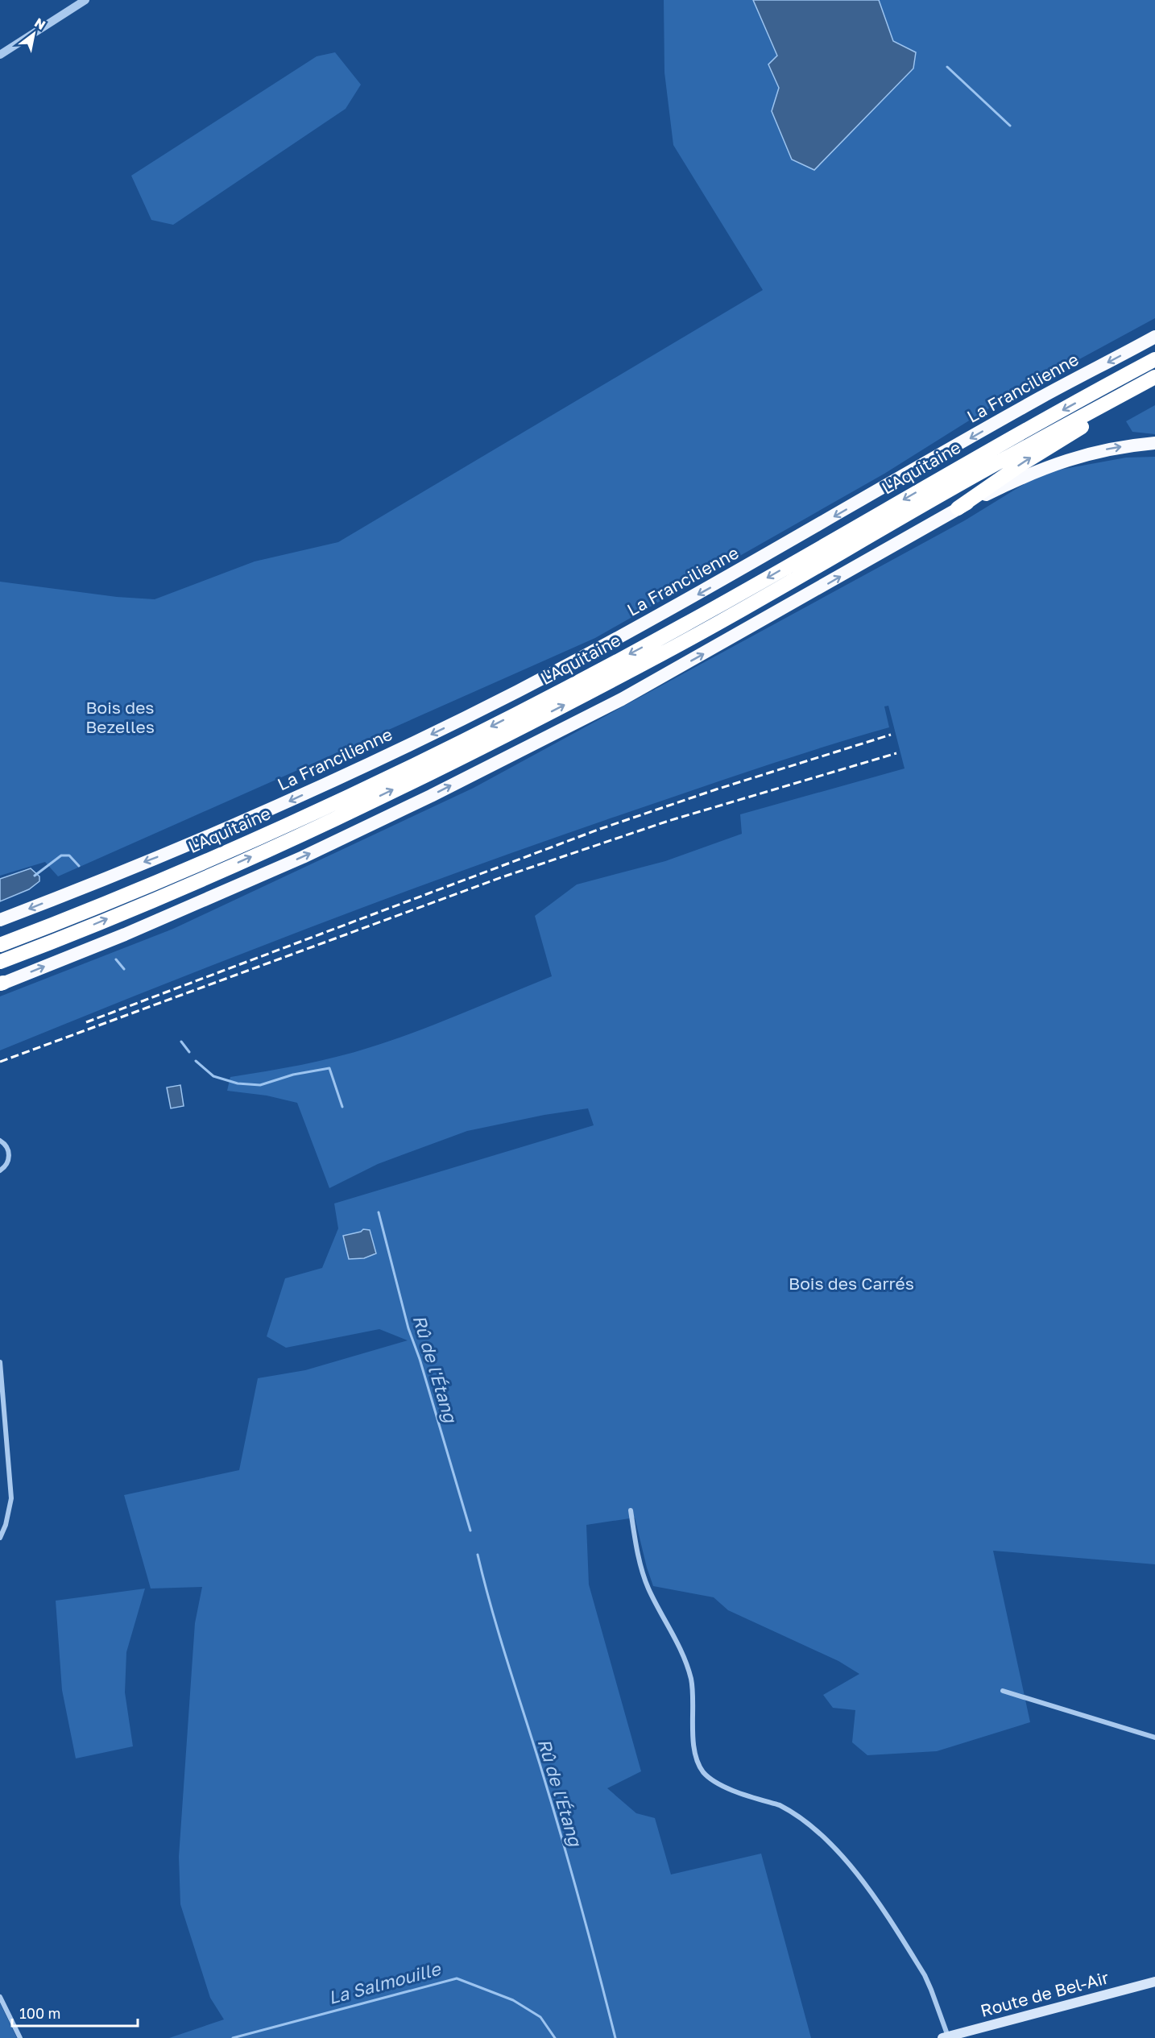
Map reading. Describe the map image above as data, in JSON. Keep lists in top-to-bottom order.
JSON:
{
  "streets": {
    "highway": ["La Francilienne", "L'Aquitaine"],
    "main road": ["Route de Bel-Air"]
  },
  "water": ["Rû de l'Étang", "La Salmouille"],
  "parks": ["Bois des Bezelles", "Bois des Carrés"],
  "scale_bar": "100 m",
  "north": "top right"
}
